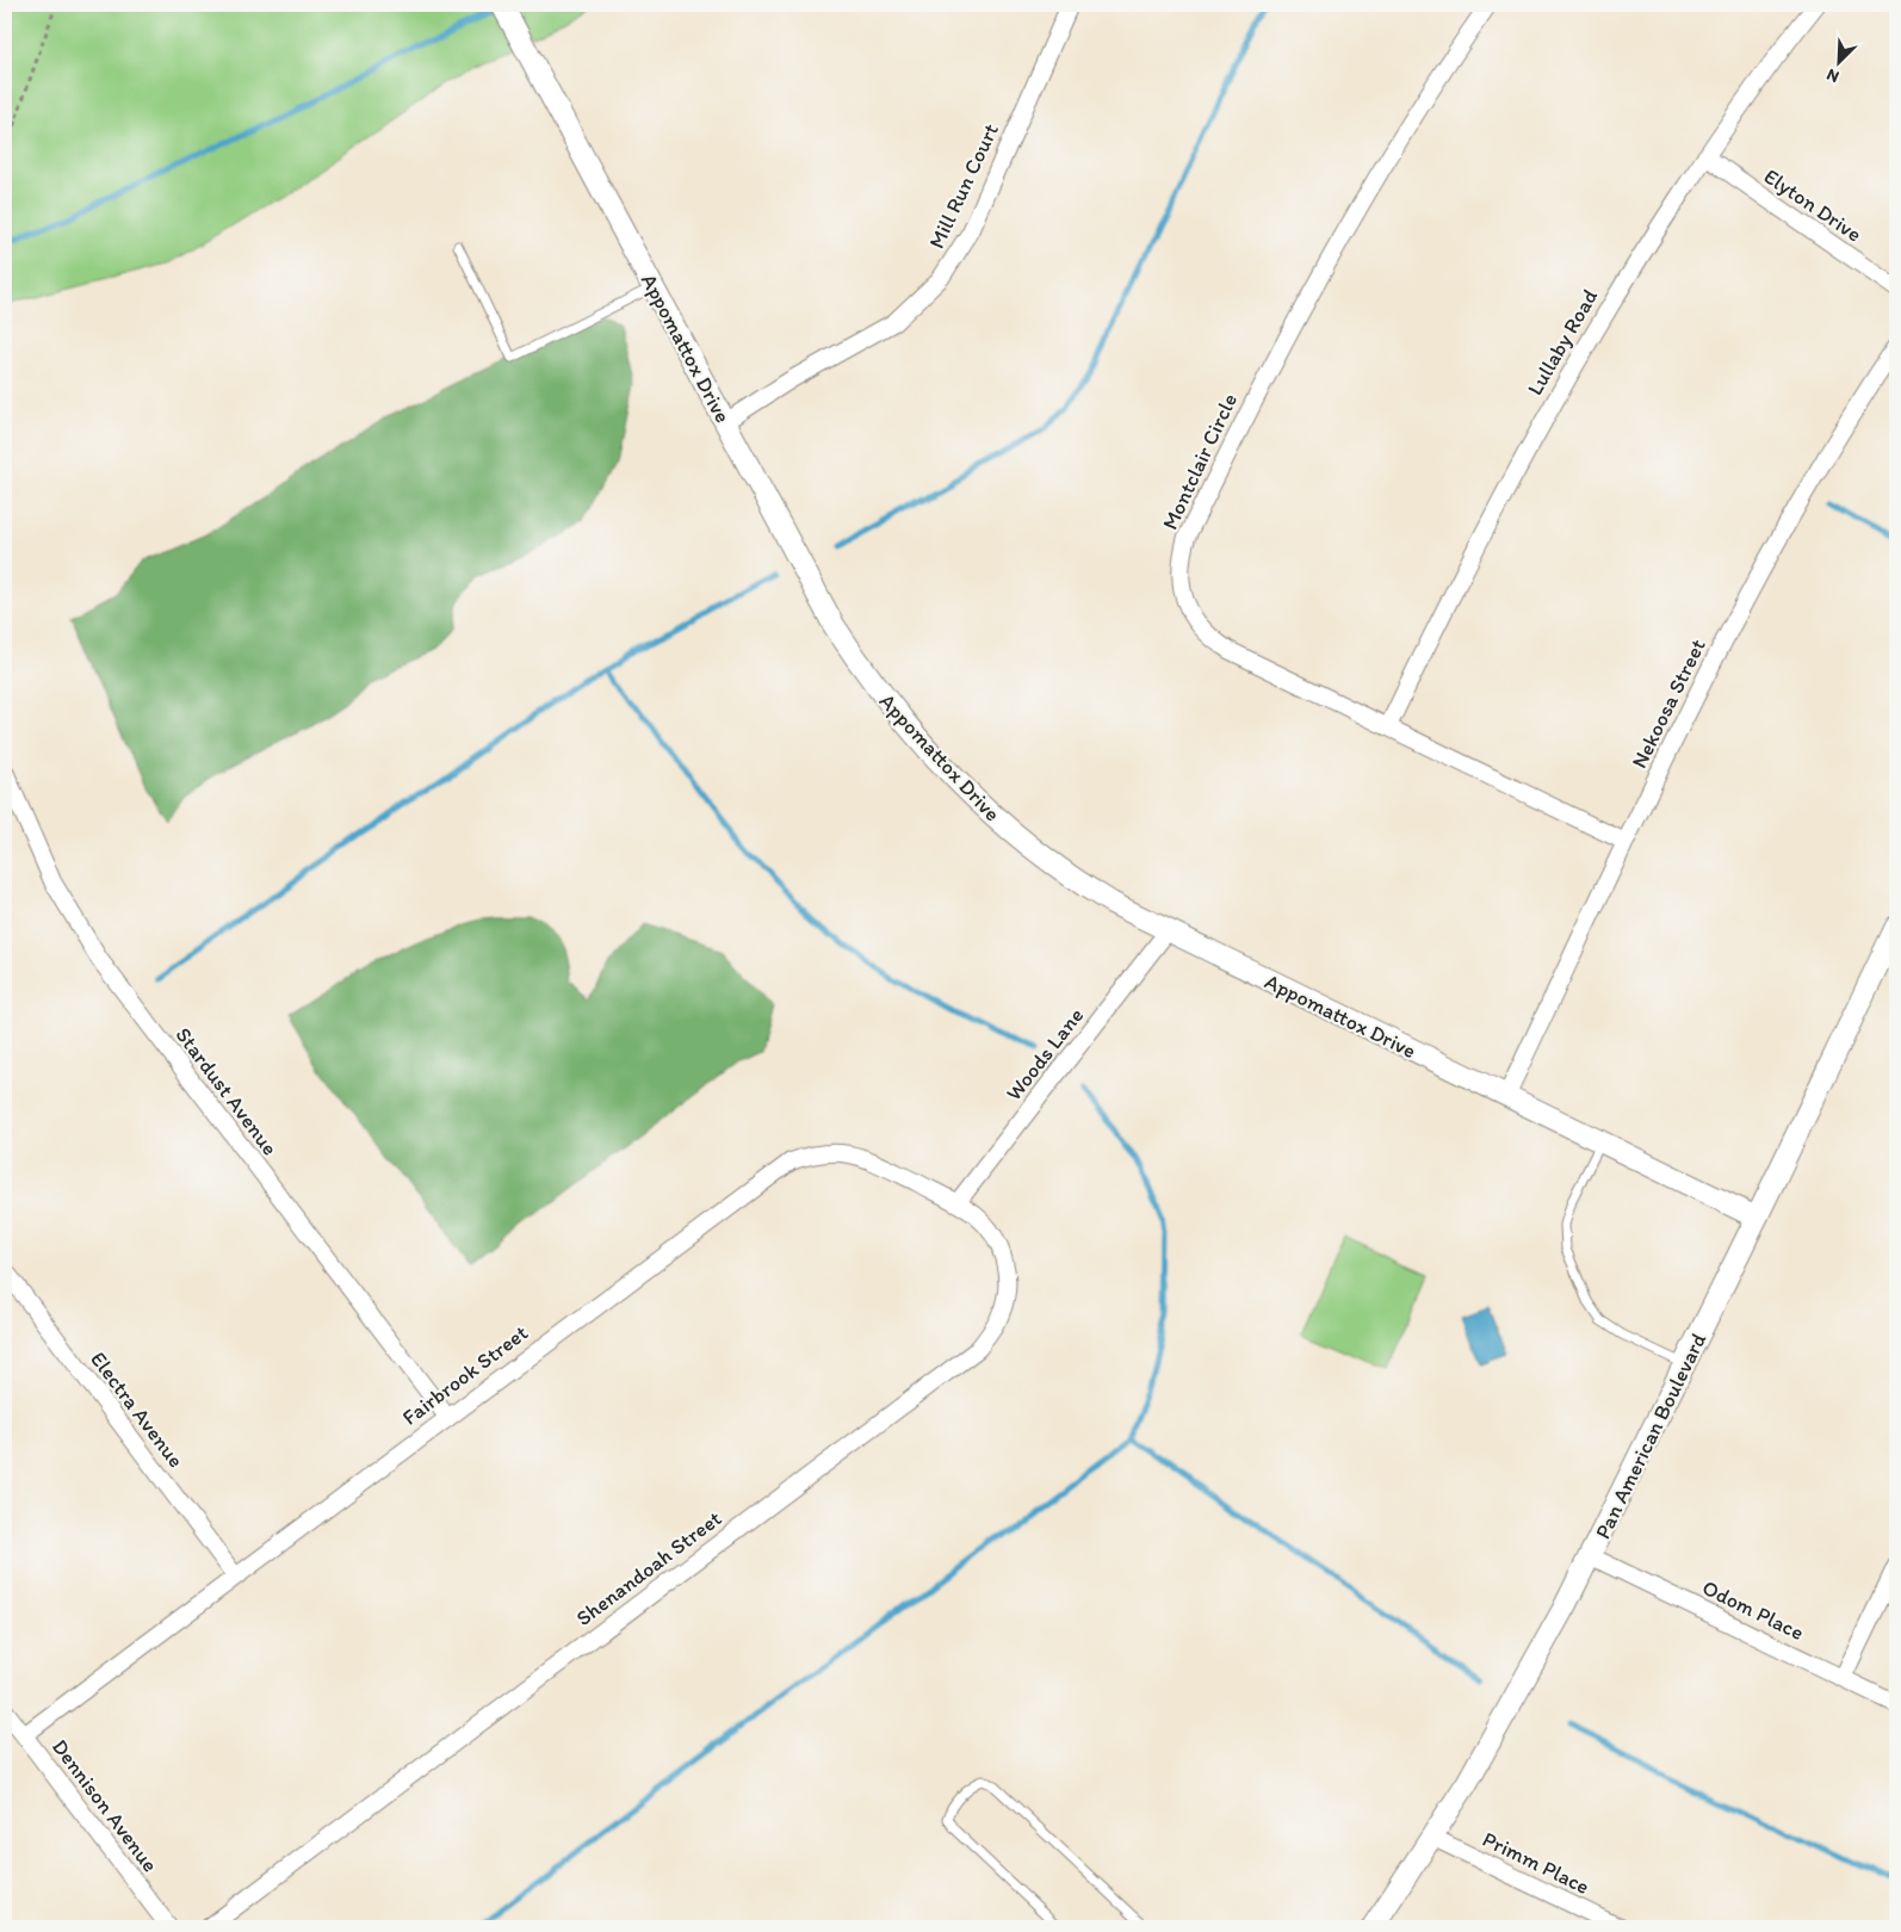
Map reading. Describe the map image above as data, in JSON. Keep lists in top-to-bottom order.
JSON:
{
  "streets": {
    "street": [
      "Mill Run Court",
      "Elyton Drive",
      "Lullaby Road",
      "Appomattox Drive",
      "Montclair Circle",
      "Nekoosa Street",
      "Woods Lane",
      "Stardust Avenue",
      "Fairbrook Street",
      "Electra Avenue",
      "Pan American Boulevard",
      "Shenandoah Street",
      "Odom Place",
      "Dennison Avenue",
      "Primm Place"
    ]
  },
  "crossings": [
    ["Mill Run Court", "Appomattox Drive"],
    ["Elyton Drive", "Lullaby Road"],
    ["Lullaby Road", "Montclair Circle"],
    ["Appomattox Drive", "Nekoosa Street"],
    ["Appomattox Drive", "Woods Lane"],
    ["Appomattox Drive", "Pan American Boulevard"],
    ["Montclair Circle", "Nekoosa Street"],
    ["Woods Lane", "Fairbrook Street"],
    ["Woods Lane", "Shenandoah Street"],
    ["Stardust Avenue", "Fairbrook Street"],
    ["Fairbrook Street", "Electra Avenue"],
    ["Fairbrook Street", "Shenandoah Street"],
    ["Fairbrook Street", "Dennison Avenue"],
    ["Pan American Boulevard", "Odom Place"],
    ["Pan American Boulevard", "Primm Place"]
  ],
  "north": "bottom left"
}
